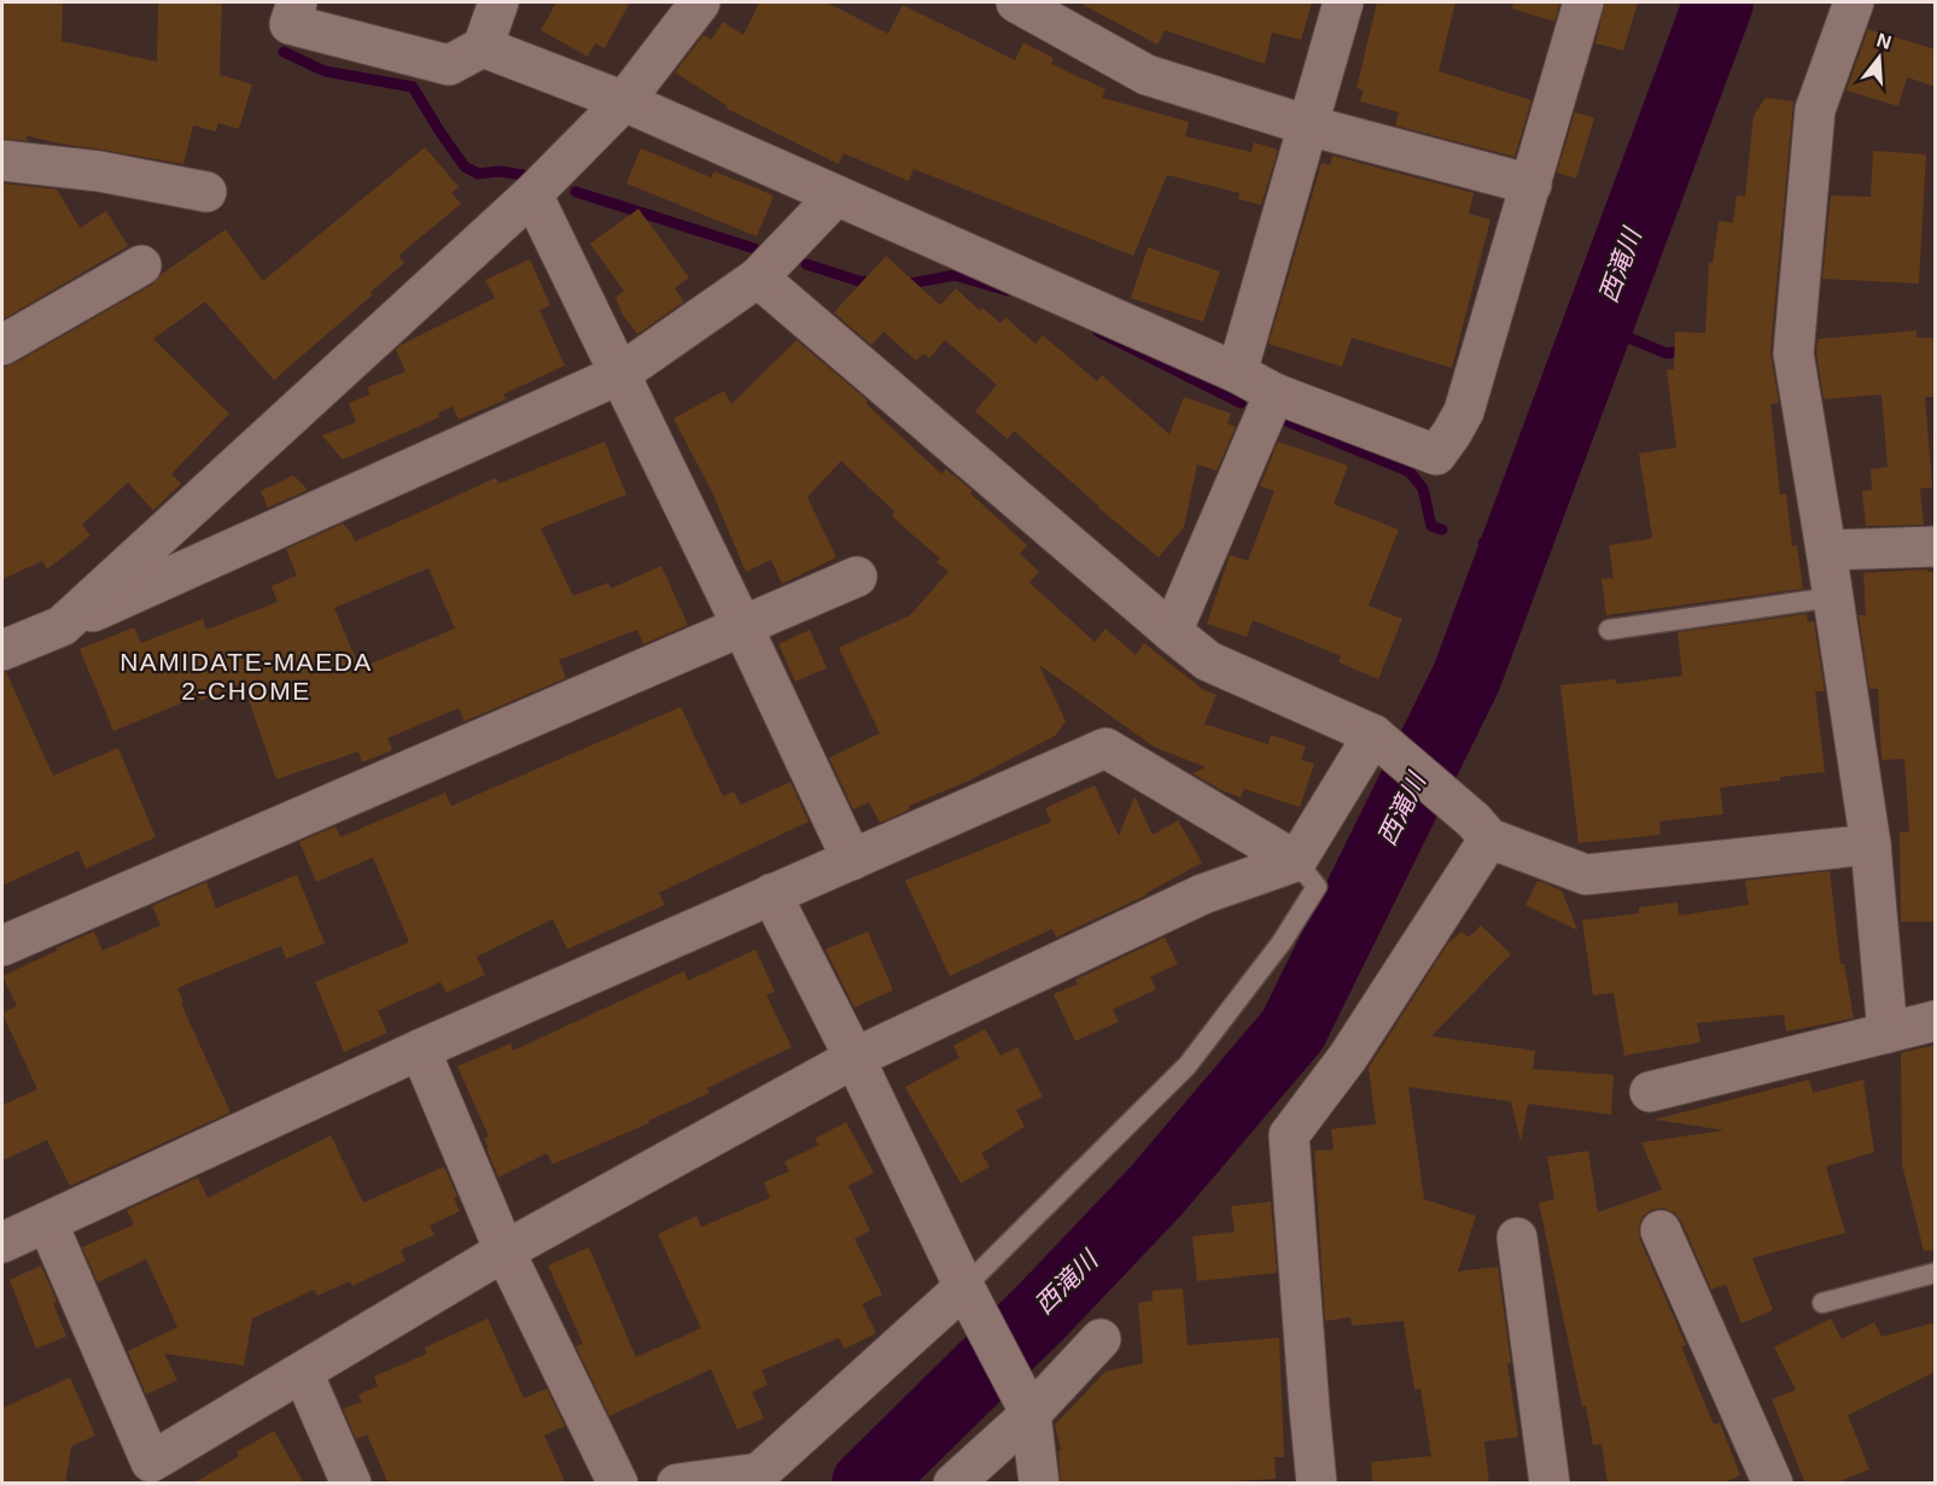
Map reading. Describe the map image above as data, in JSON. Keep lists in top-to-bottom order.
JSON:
{
  "districts": ["NAMIDATE-MAEDA 2-CHOME"],
  "water": ["西滝川"],
  "north": "top"
}
